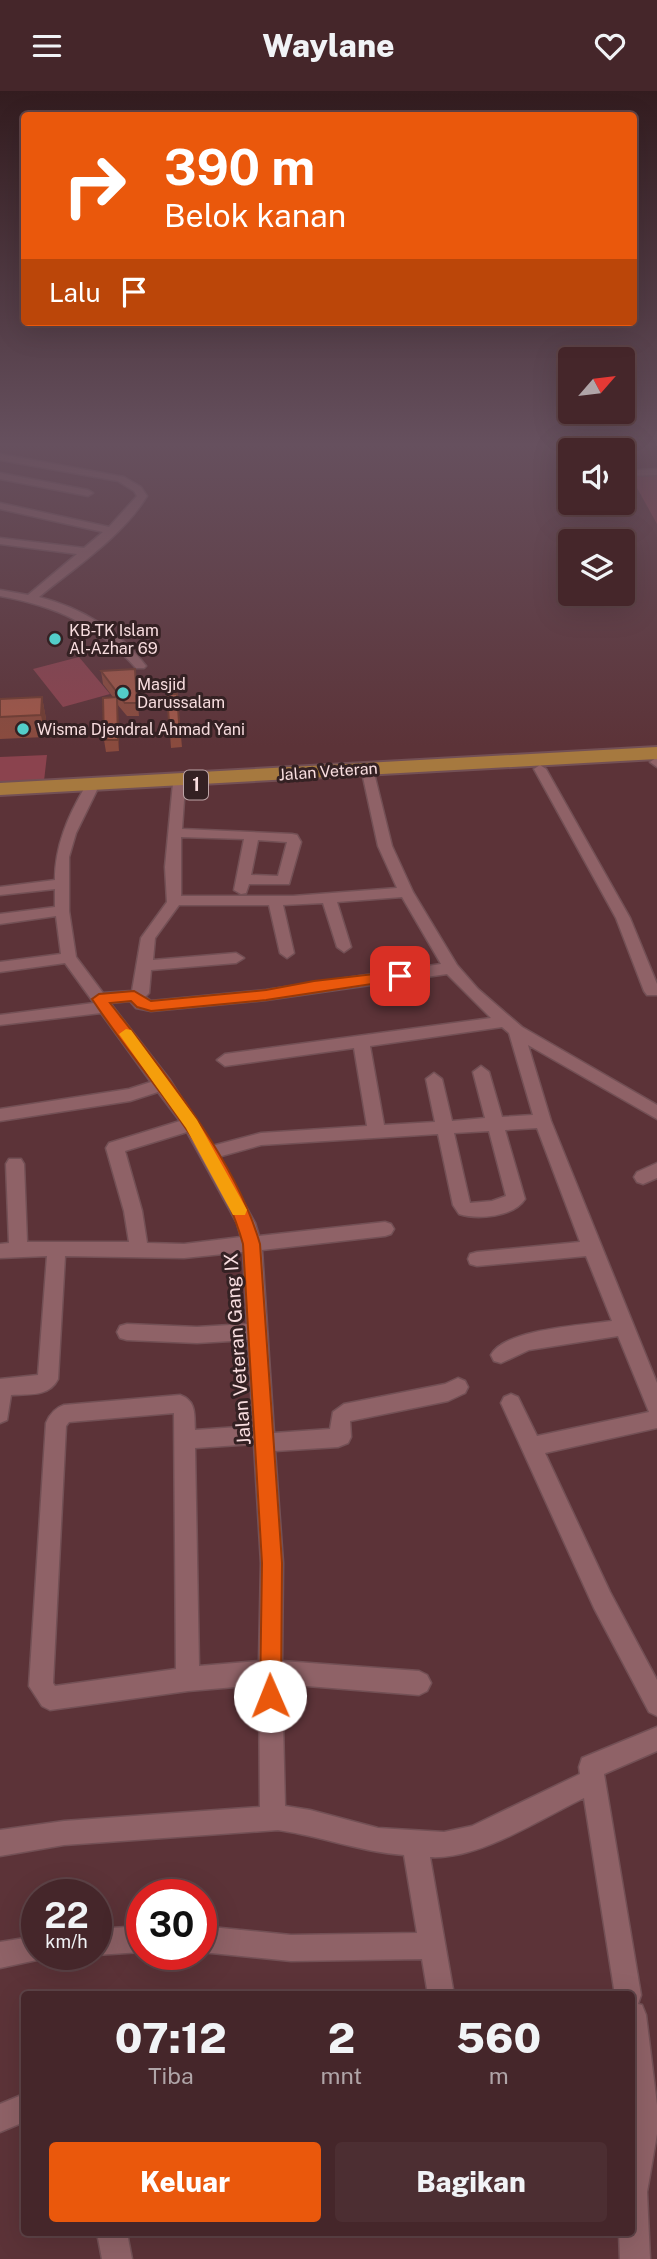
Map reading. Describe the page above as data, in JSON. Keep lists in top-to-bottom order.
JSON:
{
  "streets": {
    "highway": ["Jalan Veteran", "1"],
    "street": ["Jalan Veteran Gang IX"]
  },
  "crossings": [
    ["Jalan Veteran", "Jalan Veteran Gang IX"]
  ],
  "places": ["KB-TK Islam Al-Azhar 69", "Masjid Darussalam", "Wisma Djendral Ahmad Yani"],
  "north": "top right",
  "page": {
    "header": "Waylane",
    "turn": ["390 m", "Belok kanan"],
    "then": "Lalu",
    "speed": "22 km/h",
    "limit": "30",
    "eta": [
      "07:12",
      "Tiba",
      "2",
      "mnt",
      "560",
      "m"
    ],
    "buttons": ["Keluar", "Bagikan"]
  }
}
